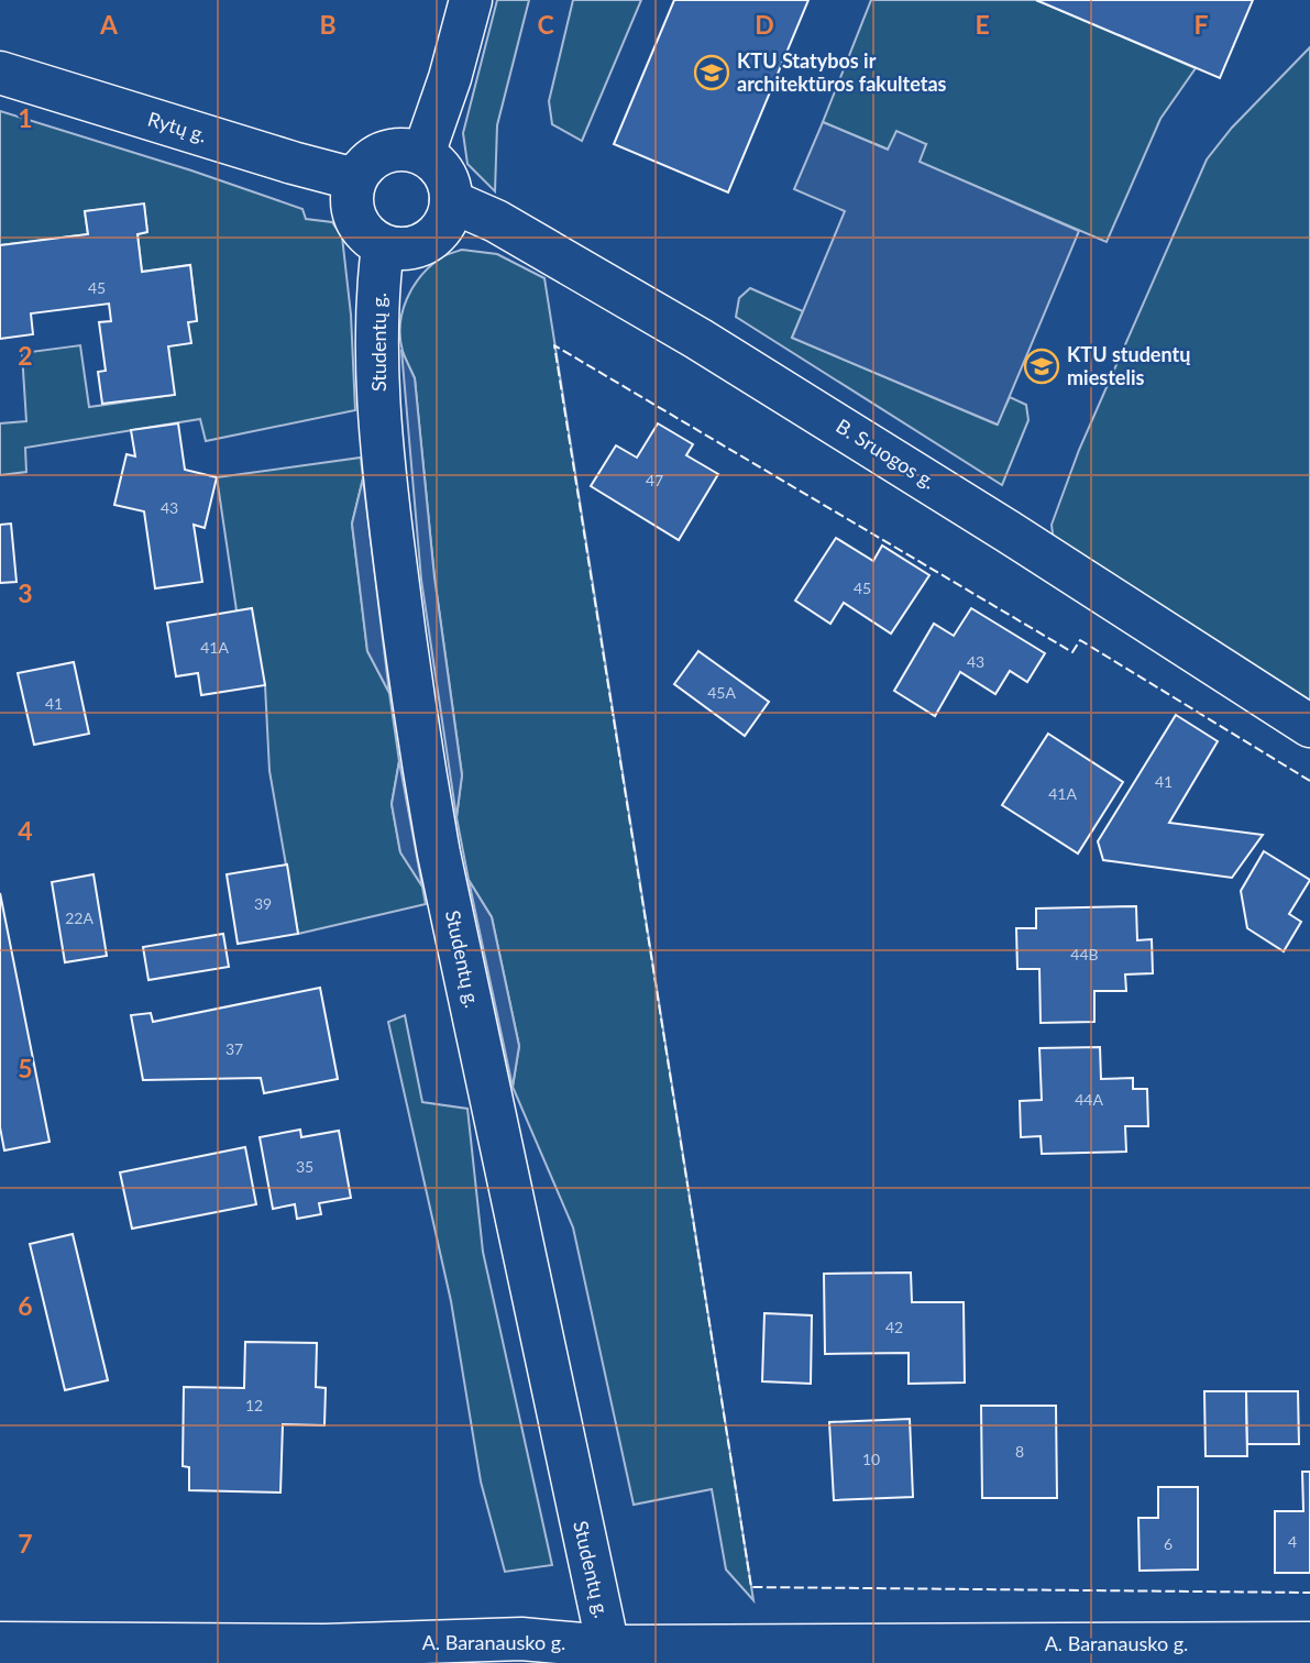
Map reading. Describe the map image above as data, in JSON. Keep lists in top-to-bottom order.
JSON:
{
  "streets": {
    "street": [
      "Rytų g.",
      "Studentų g.",
      "B. Sruogos g.",
      "A. Baranausko g."
    ]
  },
  "crossings": [
    ["Rytų g.", "Studentų g."],
    ["Rytų g.", "B. Sruogos g."],
    ["Studentų g.", "B. Sruogos g."],
    ["Studentų g.", "A. Baranausko g."]
  ],
  "places": {
    "school or university": ["KTU Statybos ir architektūros fakultetas", "KTU studentų miestelis"]
  },
  "house_numbers": [
    "45",
    "47",
    "43",
    "45",
    "41A",
    "43",
    "45A",
    "41",
    "41",
    "41A",
    "39",
    "22A",
    "44B",
    "37",
    "44A",
    "35",
    "42",
    "12",
    "8",
    "10",
    "4",
    "6"
  ],
  "grid": {
    "columns": [
      "A",
      "B",
      "C",
      "D",
      "E",
      "F"
    ],
    "rows": [
      "1",
      "2",
      "3",
      "4",
      "5",
      "6",
      "7"
    ]
  }
}
